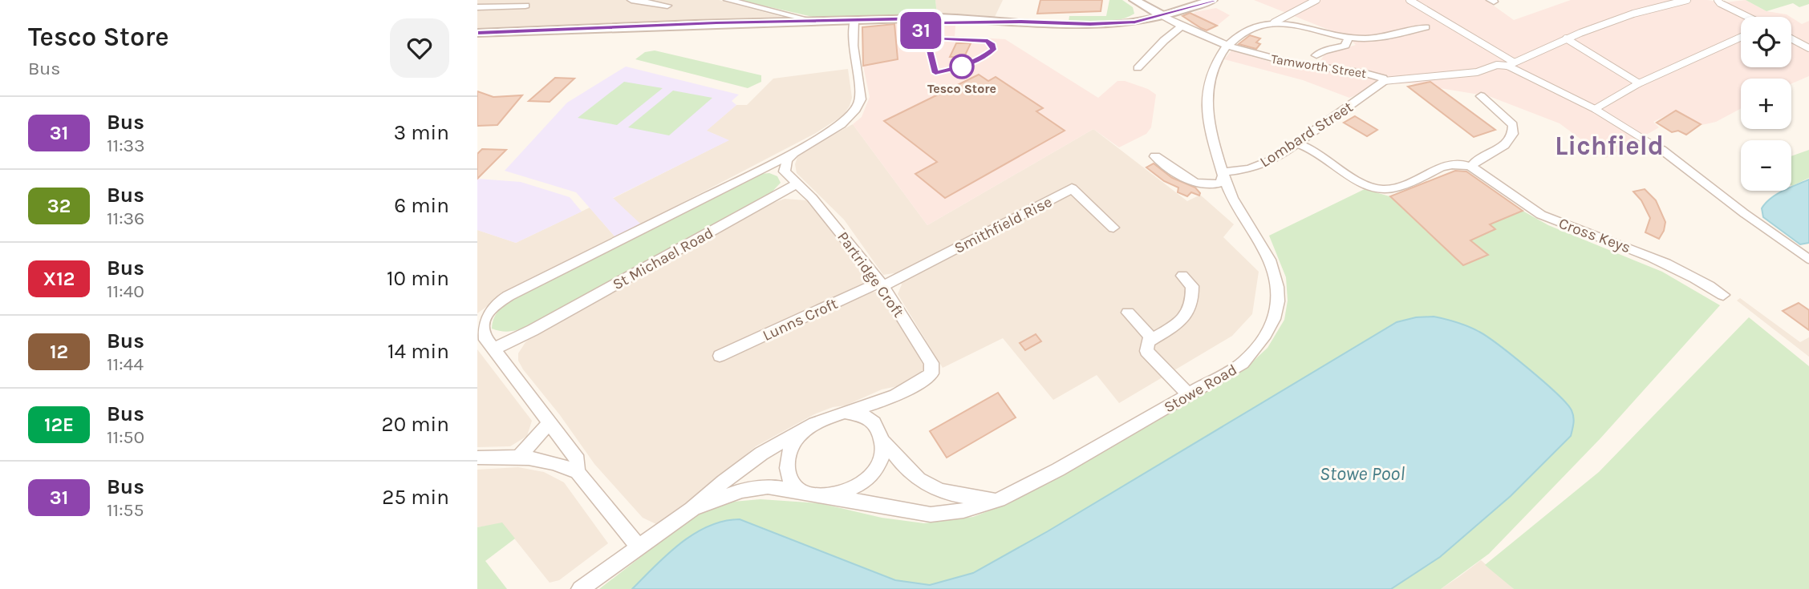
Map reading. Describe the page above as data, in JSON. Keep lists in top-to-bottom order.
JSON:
{
  "streets": {
    "street": [
      "Tamworth Street",
      "Lombard Street",
      "Smithfield Rise",
      "Cross Keys",
      "St Michael Road",
      "Partridge Croft",
      "Lunns Croft",
      "Stowe Road"
    ]
  },
  "crossings": [
    ["Tamworth Street", "Lombard Street"],
    ["Tamworth Street", "Stowe Road"],
    ["Lombard Street", "Stowe Road"],
    ["Smithfield Rise", "Partridge Croft"],
    ["Smithfield Rise", "Lunns Croft"],
    ["St Michael Road", "Partridge Croft"],
    ["Partridge Croft", "Lunns Croft"]
  ],
  "districts": ["Lichfield"],
  "water": ["Stowe Pool"],
  "places": ["Tesco Store"],
  "lines": ["bus line 31"],
  "page": {
    "heading": ["Tesco Store", "Bus"],
    "on_map": "31",
    "map_buttons": ["+", "−"],
    "list": [
      {
        "mark": "31",
        "name": "Bus",
        "note": "11:33",
        "value": "3 min"
      },
      {
        "mark": "32",
        "name": "Bus",
        "note": "11:36",
        "value": "6 min"
      },
      {
        "mark": "X12",
        "name": "Bus",
        "note": "11:40",
        "value": "10 min"
      },
      {
        "mark": "12",
        "name": "Bus",
        "note": "11:44",
        "value": "14 min"
      },
      {
        "mark": "12E",
        "name": "Bus",
        "note": "11:50",
        "value": "20 min"
      },
      {
        "mark": "31",
        "name": "Bus",
        "note": "11:55",
        "value": "25 min"
      }
    ]
  }
}
